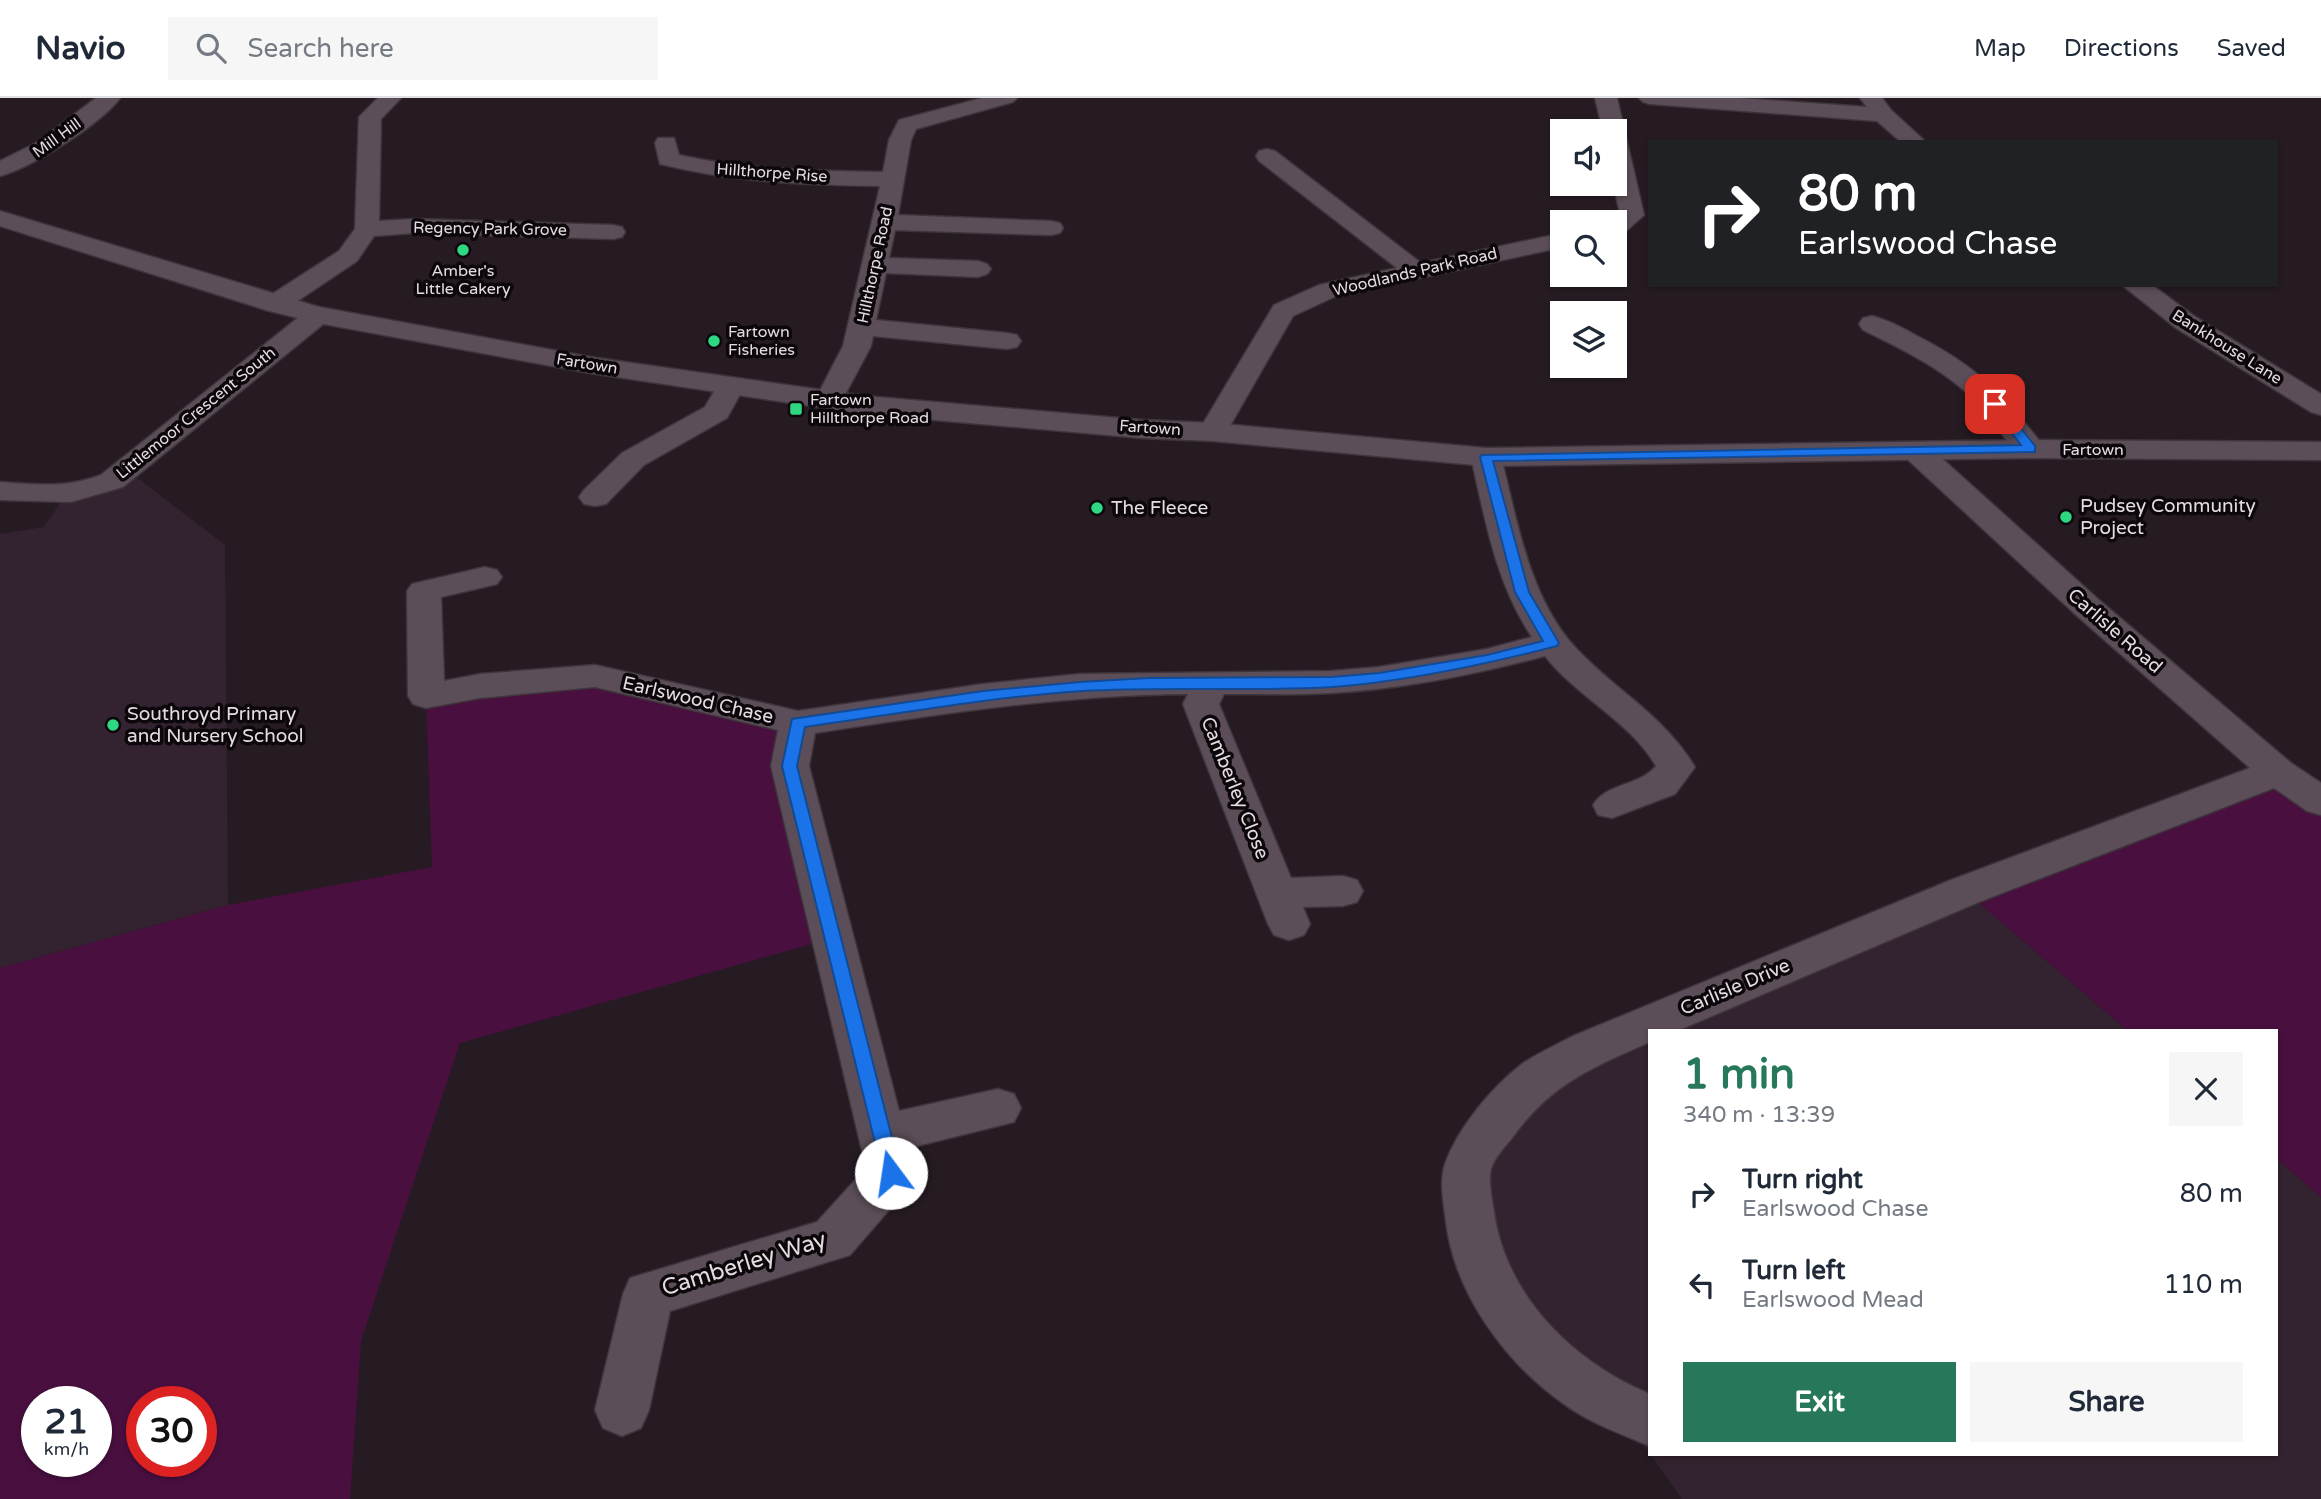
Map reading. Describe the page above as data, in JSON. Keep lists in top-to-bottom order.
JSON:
{
  "streets": {
    "street": [
      "Mill Hill",
      "Hillthorpe Rise",
      "Regency Park Grove",
      "Hillthorpe Road",
      "Woodlands Park Road",
      "Bankhouse Lane",
      "Fartown",
      "Littlemoor Crescent South",
      "Carlisle Road",
      "Earlswood Chase",
      "Camberley Close",
      "Carlisle Drive",
      "Camberley Way"
    ]
  },
  "crossings": [
    ["Hillthorpe Rise", "Hillthorpe Road"],
    ["Hillthorpe Road", "Fartown"],
    ["Woodlands Park Road", "Fartown"],
    ["Fartown", "Littlemoor Crescent South"],
    ["Fartown", "Carlisle Road"],
    ["Carlisle Road", "Carlisle Drive"],
    ["Earlswood Chase", "Camberley Close"],
    ["Earlswood Chase", "Camberley Way"]
  ],
  "places": {
    "other": [
      "Amber's Little Cakery",
      "Fartown Fisheries",
      "The Fleece",
      "Pudsey Community Project",
      "Southroyd Primary and Nursery School"
    ],
    "transit": ["Fartown Hillthorpe Road"]
  },
  "page": {
    "header": "Navio",
    "search": "Search here",
    "nav": ["Map", "Directions", "Saved"],
    "turn": ["80 m", "Earlswood Chase"],
    "heading": ["1 min", "340 m · 13:39"],
    "list": [
      {
        "name": "Turn right",
        "note": "Earlswood Chase",
        "value": "80 m"
      },
      {
        "name": "Turn left",
        "note": "Earlswood Mead",
        "value": "110 m"
      }
    ],
    "buttons": ["Exit", "Share"],
    "speed": "21 km/h",
    "limit": "30"
  }
}
